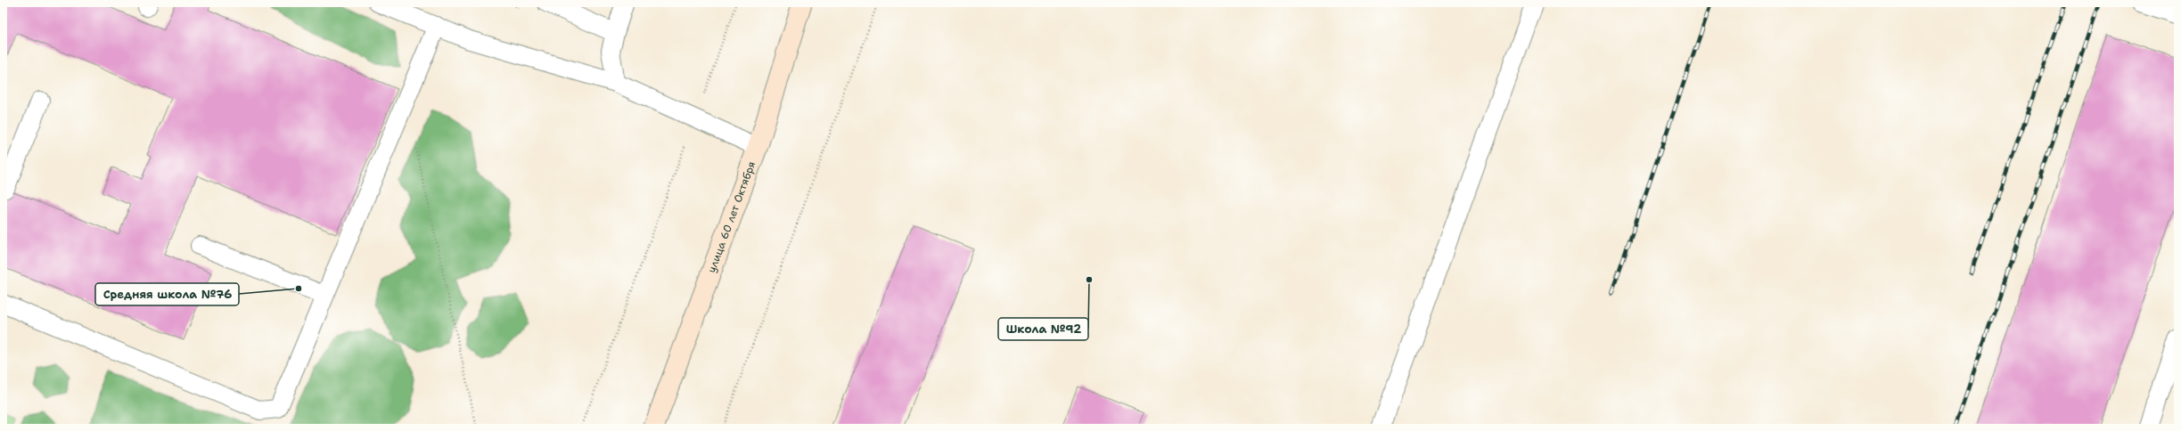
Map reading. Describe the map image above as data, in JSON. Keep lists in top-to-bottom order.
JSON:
{
  "streets": {
    "main road": ["улица 60 лет Октября"]
  },
  "places": ["Школа №92", "Средняя школа №76"]
}
